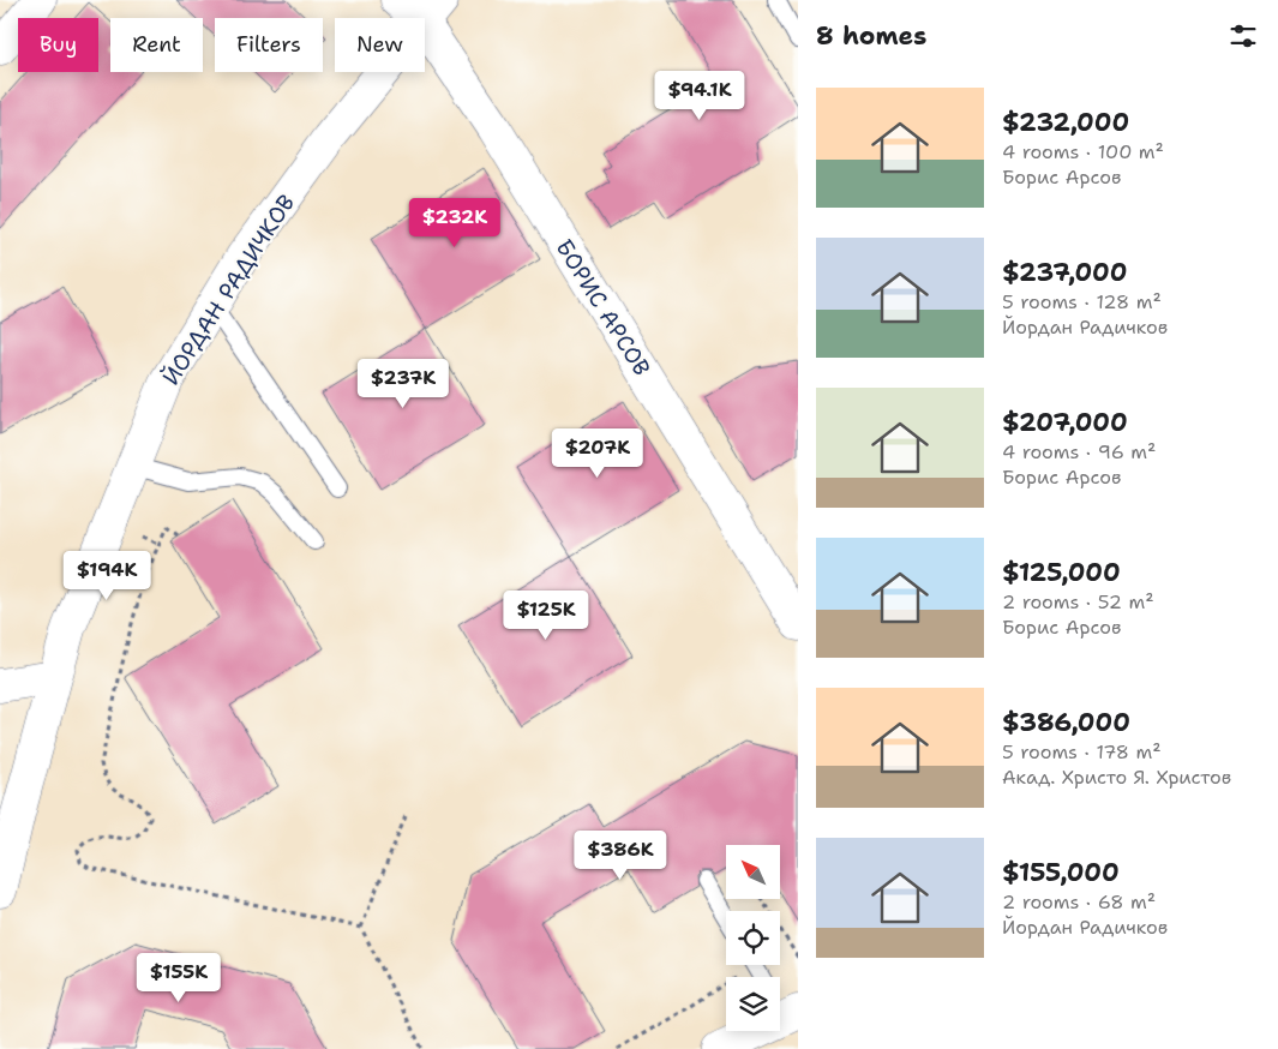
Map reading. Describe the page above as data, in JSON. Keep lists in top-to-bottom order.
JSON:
{
  "streets": {
    "street": ["ЙОРДАН РАДИЧКОВ", "БОРИС АРСОВ"]
  },
  "crossings": [
    ["ЙОРДАН РАДИЧКОВ", "БОРИС АРСОВ"]
  ],
  "north": "top left",
  "page": {
    "heading": "8 homes",
    "chip": [
      "Buy",
      "Rent",
      "Filters",
      "New"
    ],
    "price": [
      "$94.1K",
      "$232K",
      "$237K",
      "$207K",
      "$194K",
      "$125K",
      "$386K",
      "$155K"
    ],
    "list": [
      {
        "name": "$232,000",
        "note": "4 rooms · 100 m² · Борис Арсов"
      },
      {
        "name": "$237,000",
        "note": "5 rooms · 128 m² · Йордан Радичков"
      },
      {
        "name": "$207,000",
        "note": "4 rooms · 96 m² · Борис Арсов"
      },
      {
        "name": "$125,000",
        "note": "2 rooms · 52 m² · Борис Арсов"
      },
      {
        "name": "$386,000",
        "note": "5 rooms · 178 m² · Акад. Христо Я. Христов"
      },
      {
        "name": "$155,000",
        "note": "2 rooms · 68 m² · Йордан Радичков"
      }
    ]
  }
}
